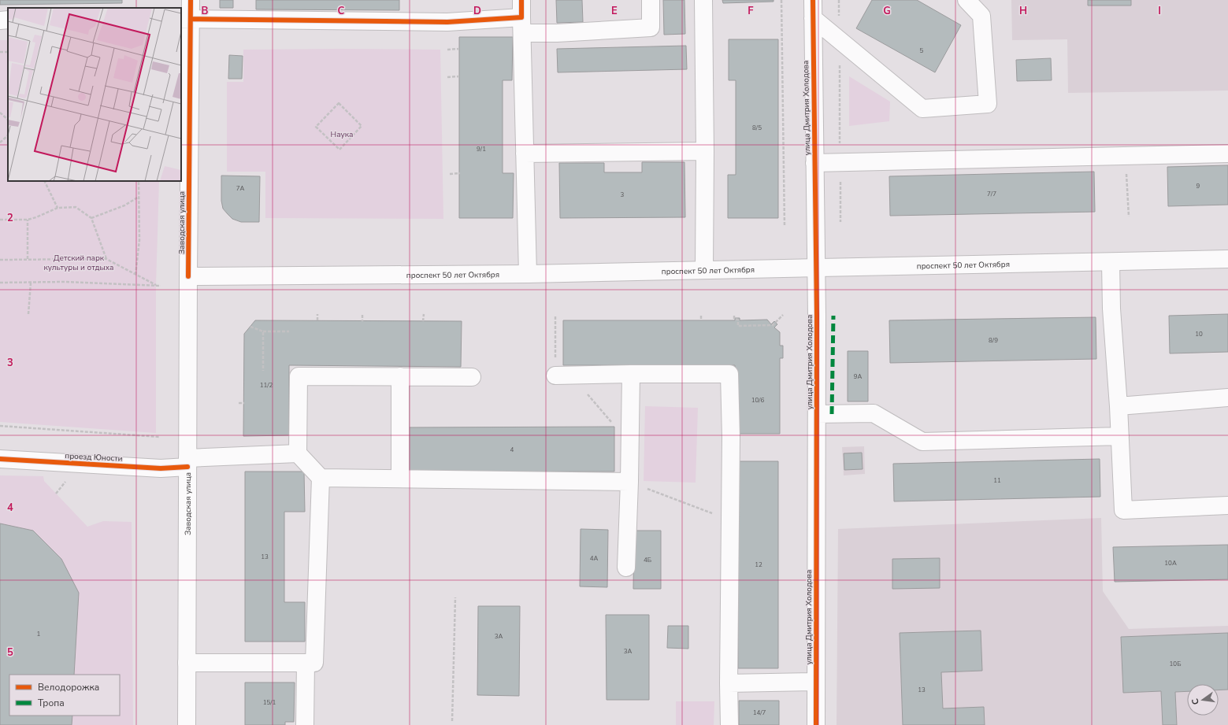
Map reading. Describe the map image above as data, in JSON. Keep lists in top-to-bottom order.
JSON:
{
  "streets": {
    "street": [
      "улица Дмитрия Холодова",
      "Заводская улица",
      "проспект 50 лет Октября",
      "проезд Юности"
    ]
  },
  "crossings": [
    ["улица Дмитрия Холодова", "проспект 50 лет Октября"],
    ["Заводская улица", "проспект 50 лет Октября"],
    ["Заводская улица", "проезд Юности"]
  ],
  "parks": ["Наука", "Детский парк культуры и отдыха"],
  "house_numbers": [
    "5",
    "8/5",
    "9/1",
    "9",
    "7А",
    "7/7",
    "3",
    "10",
    "8/9",
    "9А",
    "11/2",
    "10/6",
    "4",
    "11",
    "13",
    "4А",
    "4Б",
    "10А",
    "12",
    "1",
    "3А",
    "3А",
    "10Б",
    "13",
    "15/1",
    "14/7"
  ],
  "legend": ["Велодорожка", "Тропа"],
  "north": "left",
  "grid": {
    "columns": [
      "B",
      "C",
      "D",
      "E",
      "F",
      "G",
      "H",
      "I"
    ],
    "rows": [
      "2",
      "3",
      "4",
      "5"
    ]
  }
}
